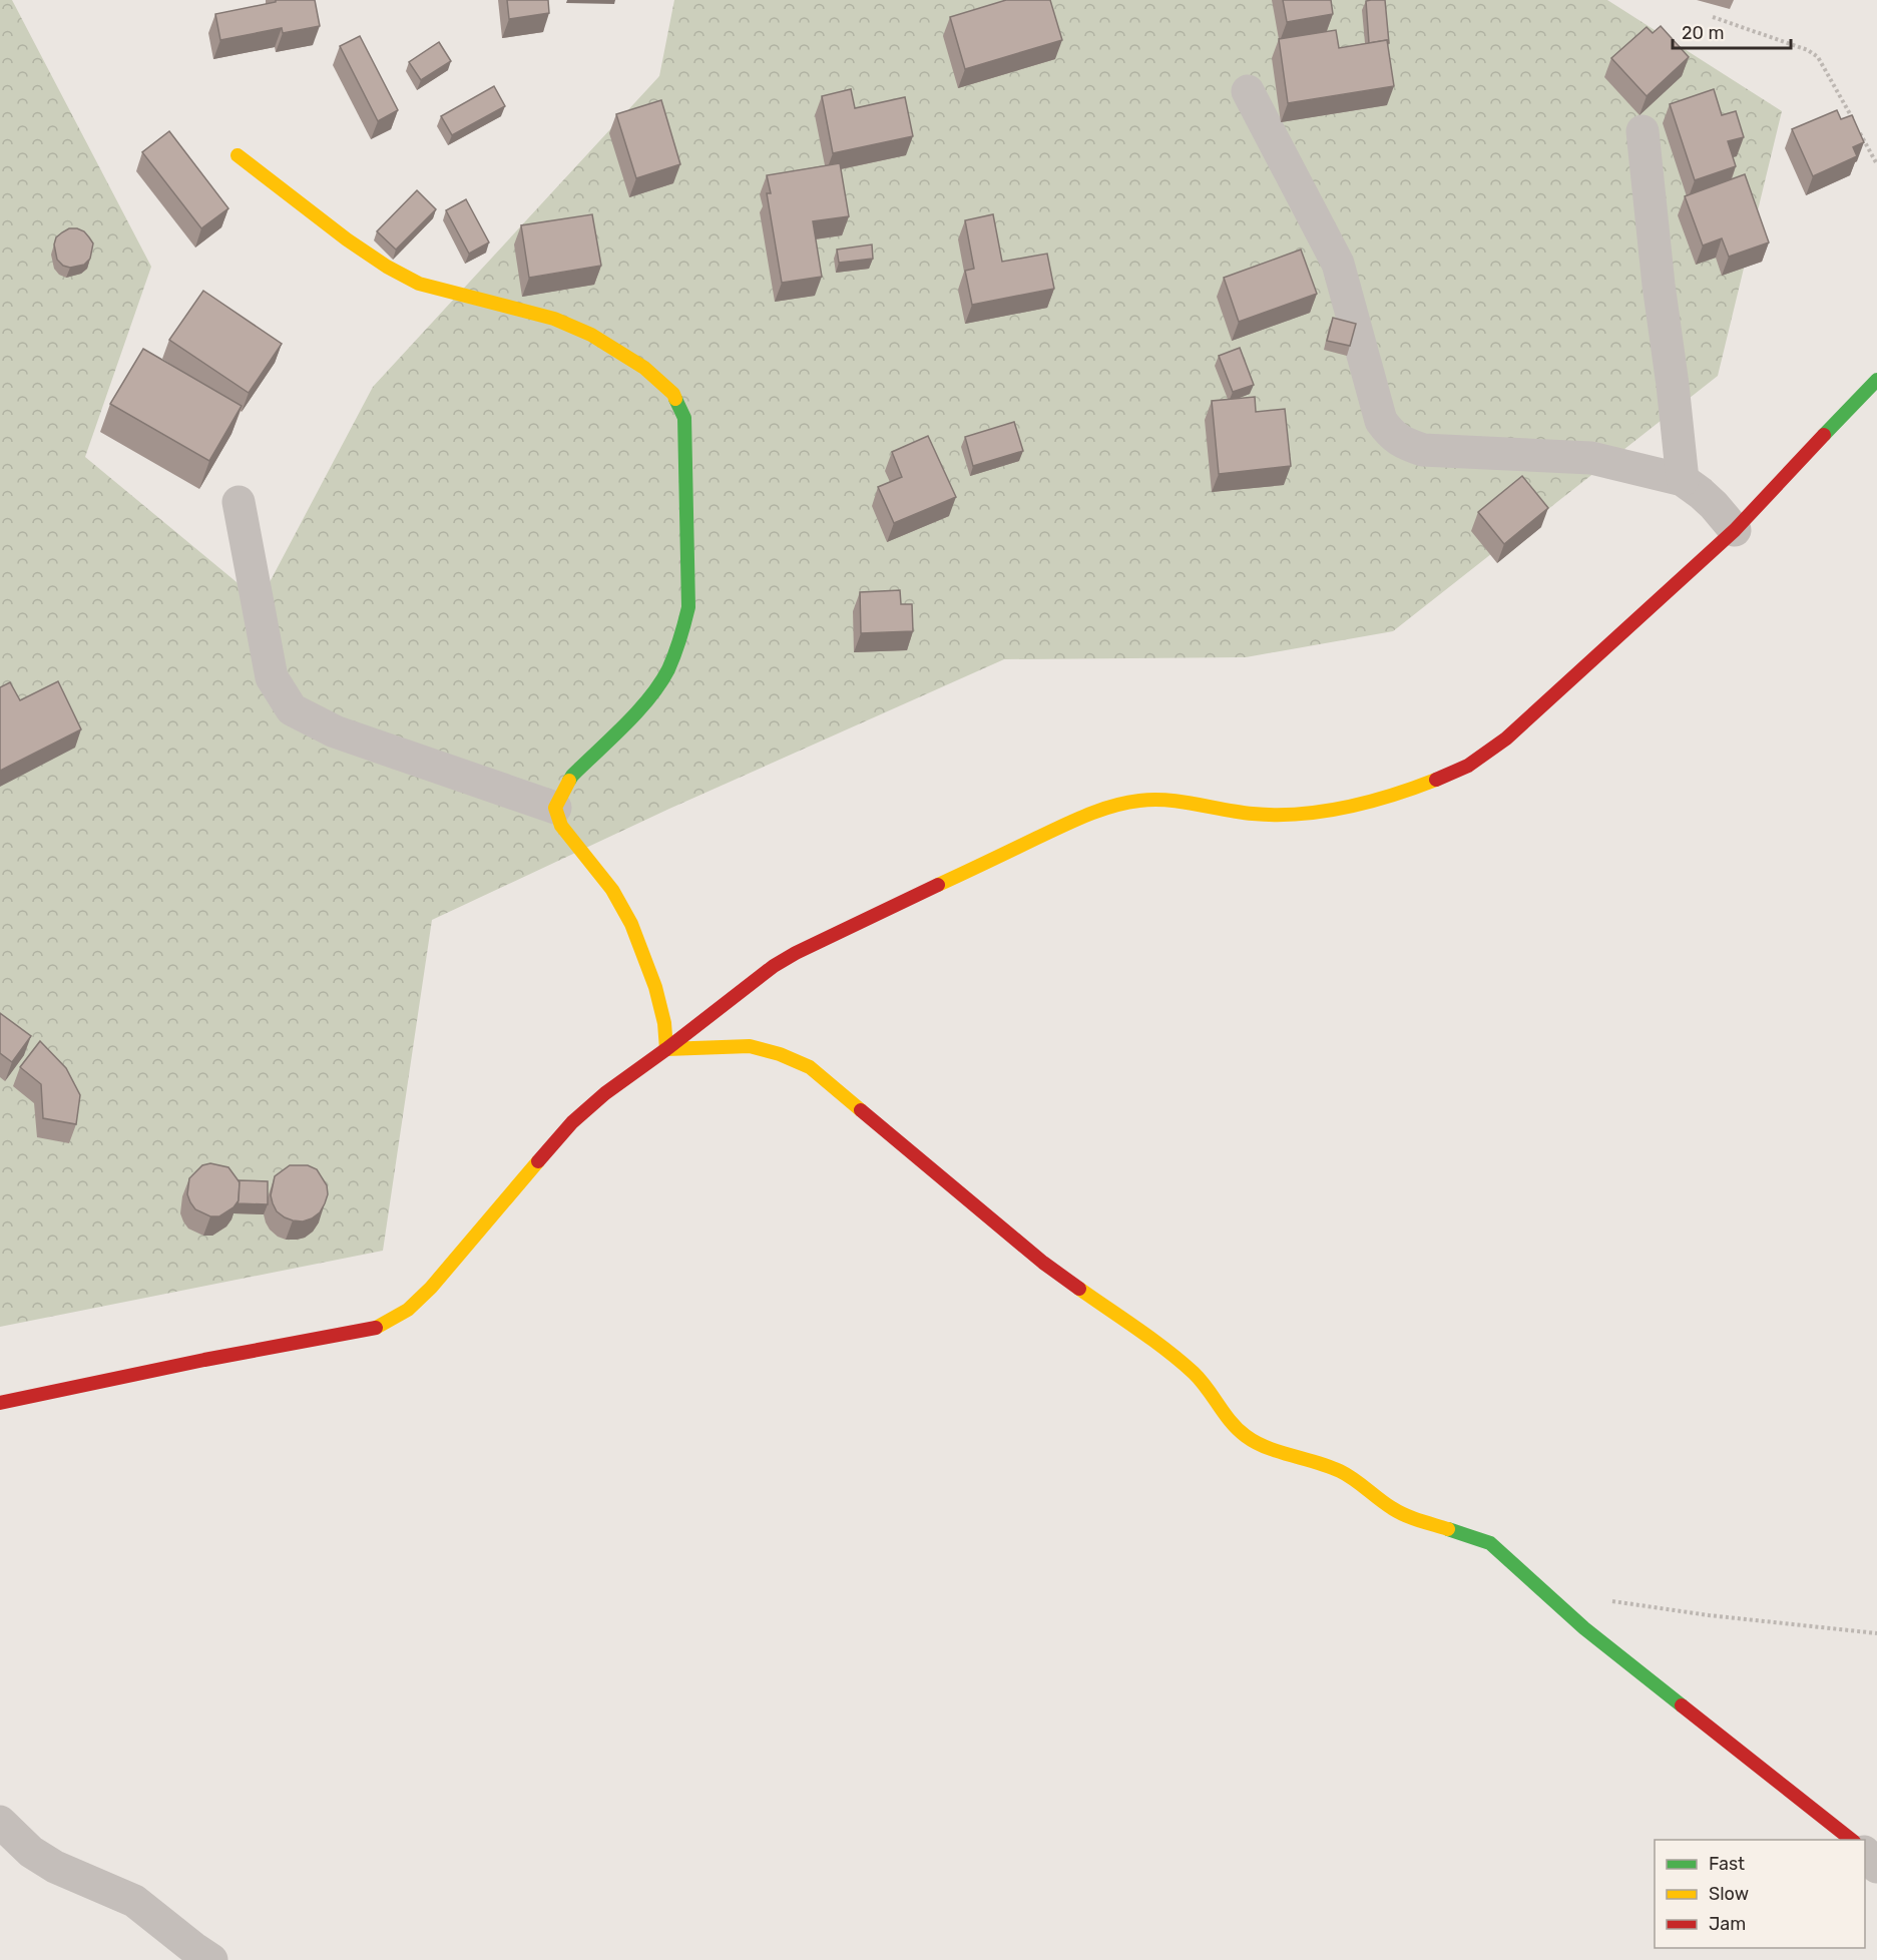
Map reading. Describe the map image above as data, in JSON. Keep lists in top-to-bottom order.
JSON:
{
  "legend": ["Fast", "Slow", "Jam"],
  "scale_bar": "20 m"
}
